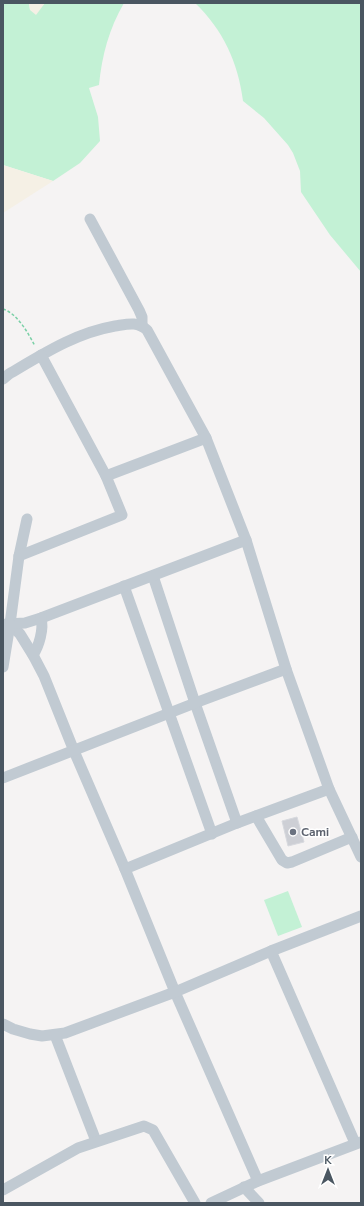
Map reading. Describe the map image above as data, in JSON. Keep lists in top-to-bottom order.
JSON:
{
  "places": ["Cami"],
  "north": "top"
}
